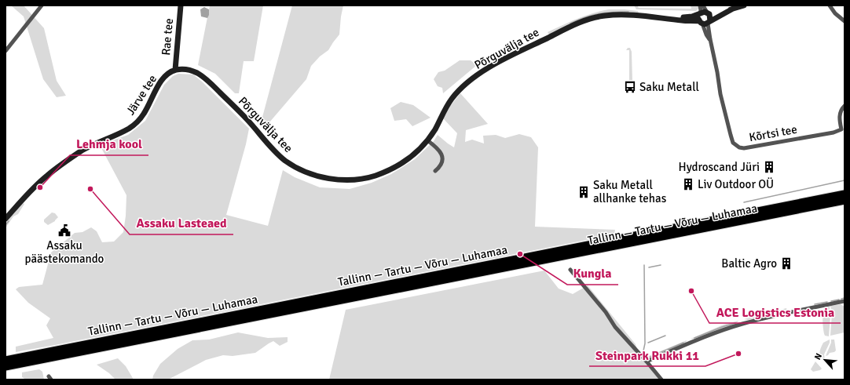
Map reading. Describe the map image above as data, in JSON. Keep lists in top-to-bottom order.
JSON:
{
  "streets": {
    "highway": ["Tallinn — Tartu — Võru — Luhamaa"],
    "street": [
      "Rae tee",
      "Põrguvälja tee",
      "Järve tee",
      "Kõrtsi tee"
    ]
  },
  "crossings": [
    ["Rae tee", "Põrguvälja tee"],
    ["Rae tee", "Järve tee"],
    ["Põrguvälja tee", "Järve tee"],
    ["Põrguvälja tee", "Kõrtsi tee"]
  ],
  "places": {
    "bus stop": ["Saku Metall"],
    "building": [
      "Hydroscand Jüri",
      "Liv Outdoor OÜ",
      "Saku Metall allhanke tehas",
      "Baltic Agro"
    ],
    "other": [
      "Lehmja kool",
      "Assaku Lasteaed",
      "Kungla",
      "ACE Logistics Estonia",
      "Steinpark Rukki 11"
    ],
    "public building": ["Assaku päästekomando"]
  },
  "north": "top left"
}
